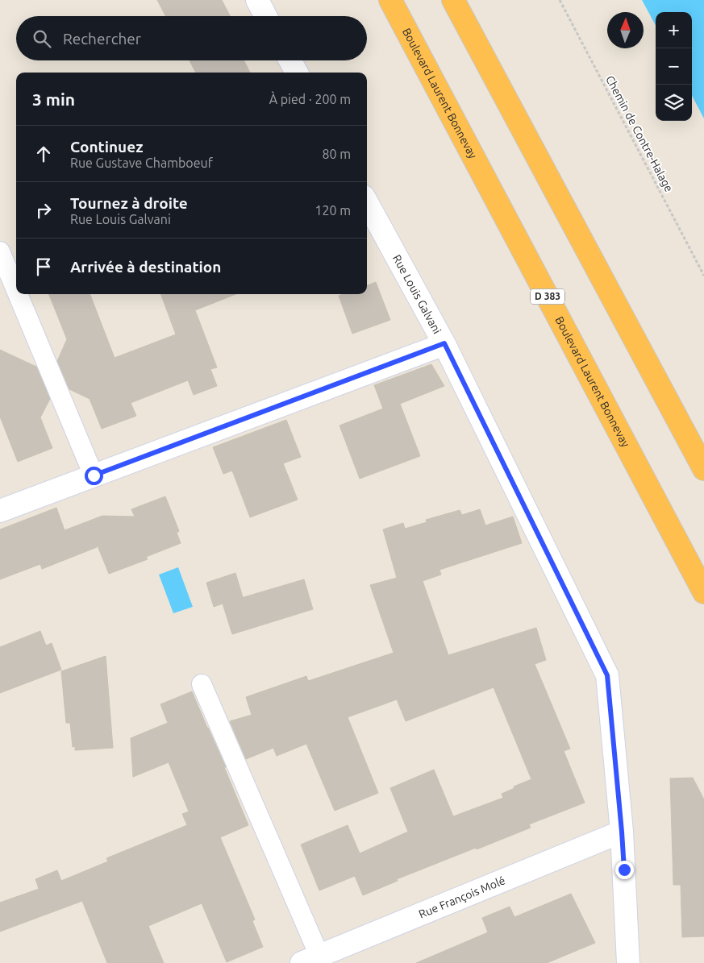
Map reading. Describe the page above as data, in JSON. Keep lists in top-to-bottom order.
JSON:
{
  "streets": {
    "highway": ["Boulevard Laurent Bonnevay", "D 383"],
    "street": ["Rue Louis Galvani", "Rue François Molé"],
    "path": ["Chemin de Contre-Halage"]
  },
  "crossings": [
    ["Rue Louis Galvani", "Rue François Molé"]
  ],
  "north": "top",
  "page": {
    "map_buttons": ["+", "−"],
    "search": "Rechercher",
    "heading": ["3 min", "À pied · 200 m"],
    "list": [
      ["Continuez", "Rue Gustave Chamboeuf", "80 m"],
      ["Tournez à droite", "Rue Louis Galvani", "120 m"],
      "Arrivée à destination"
    ]
  }
}
